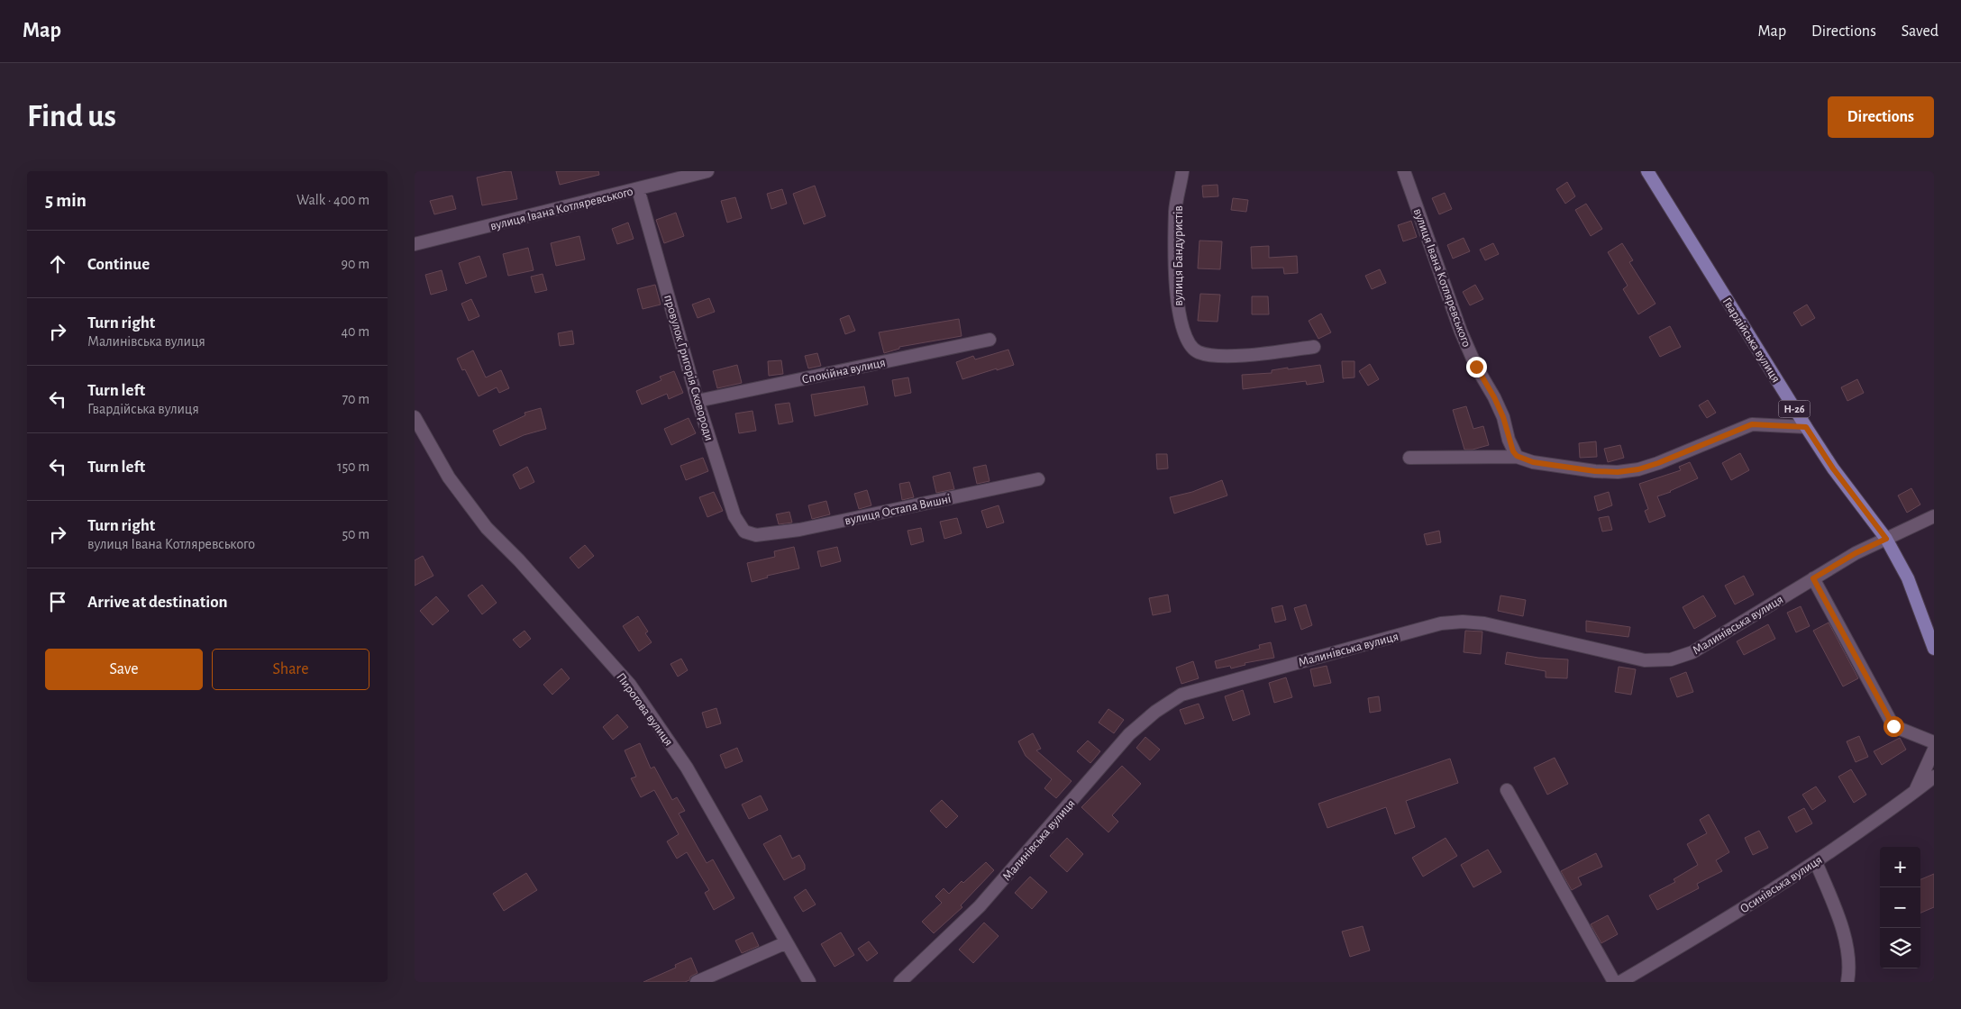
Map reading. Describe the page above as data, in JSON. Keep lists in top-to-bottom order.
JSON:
{
  "streets": {
    "main road": ["Гвардійська вулиця", "Н-26"],
    "street": [
      "вулиця Івана Котляревського",
      "вулиця Бандуристів",
      "провулок Григорія Сковороди",
      "Спокійна вулиця",
      "вулиця Остапа Вишні",
      "Малинівська вулиця",
      "Пирогова вулиця",
      "Осинівська вулиця"
    ]
  },
  "crossings": [
    ["вулиця Івана Котляревського", "провулок Григорія Сковороди"],
    ["Гвардійська вулиця", "Малинівська вулиця"],
    ["провулок Григорія Сковороди", "Спокійна вулиця"],
    ["провулок Григорія Сковороди", "вулиця Остапа Вишні"]
  ],
  "page": {
    "header": "Map",
    "nav": ["Map", "Directions", "Saved"],
    "buttons": [
      "Directions",
      ["Save", "Share"]
    ],
    "title": "Find us",
    "heading": ["5 min", "Walk · 400 m"],
    "list": [
      ["Continue", "90 m"],
      ["Turn right", "Малинівська вулиця", "40 m"],
      ["Turn left", "Гвардійська вулиця", "70 m"],
      ["Turn left", "150 m"],
      ["Turn right", "вулиця Івана Котляревського", "50 m"],
      "Arrive at destination"
    ],
    "map_buttons": ["+", "−"]
  }
}
